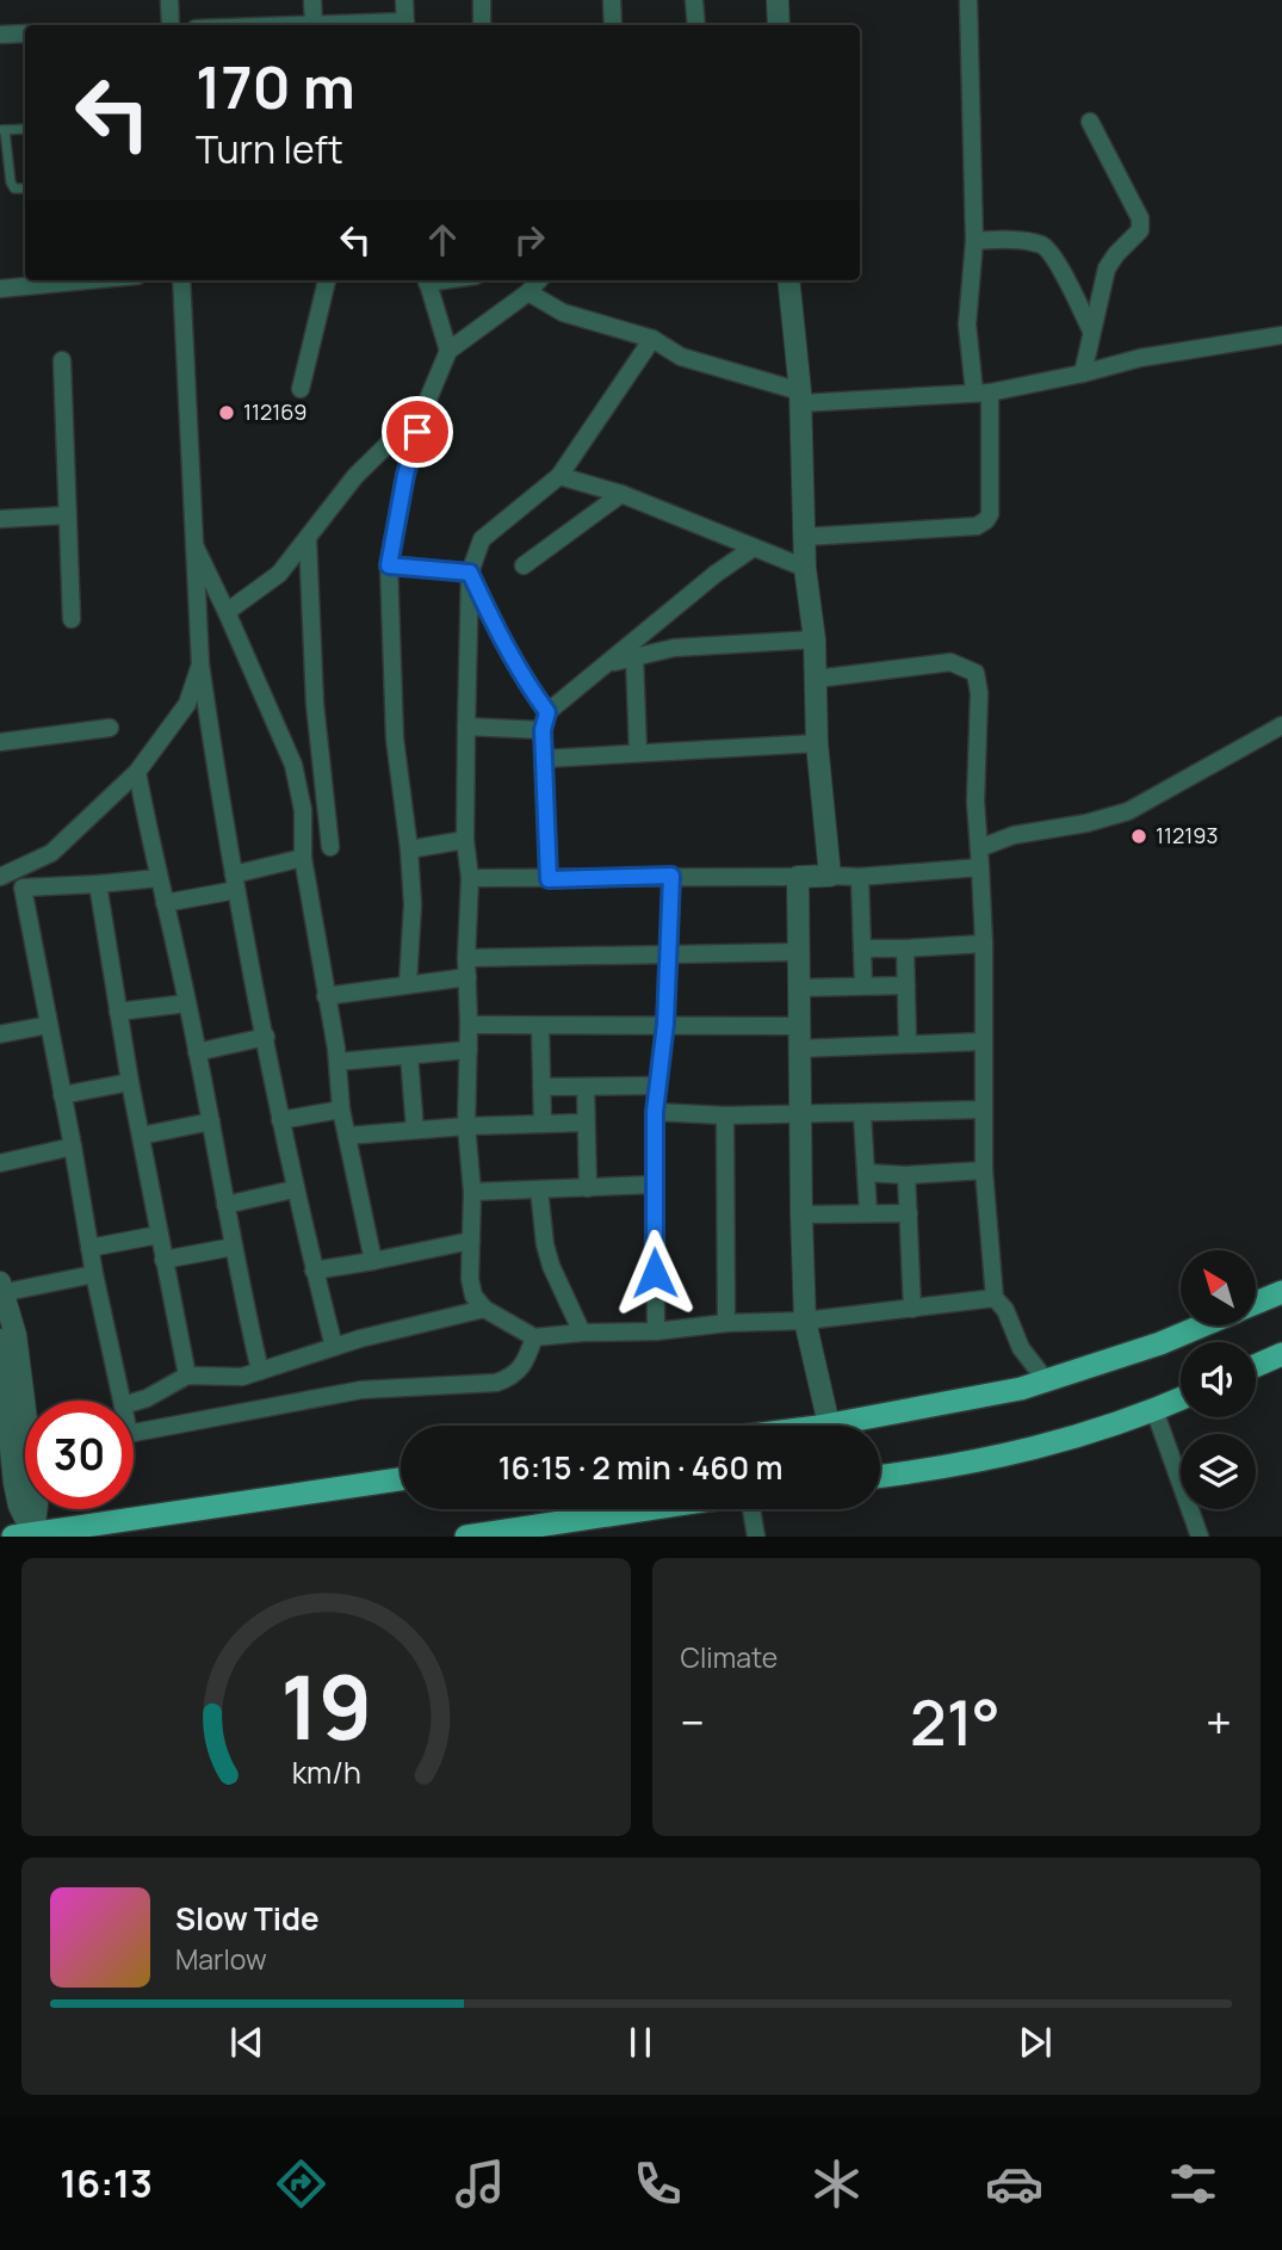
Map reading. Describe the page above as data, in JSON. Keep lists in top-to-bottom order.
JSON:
{
  "places": ["112169", "112193"],
  "north": "top left",
  "page": {
    "turn": ["170 m", "Turn left"],
    "limit": "30",
    "trip": "16:15 · 2 min · 460 m",
    "tile": "Climate",
    "heat": ["−", "21°", "+"],
    "song": ["Slow Tide", "Marlow"],
    "tabs": "16:13",
    "gauge": ["19", "km/h"]
  }
}
